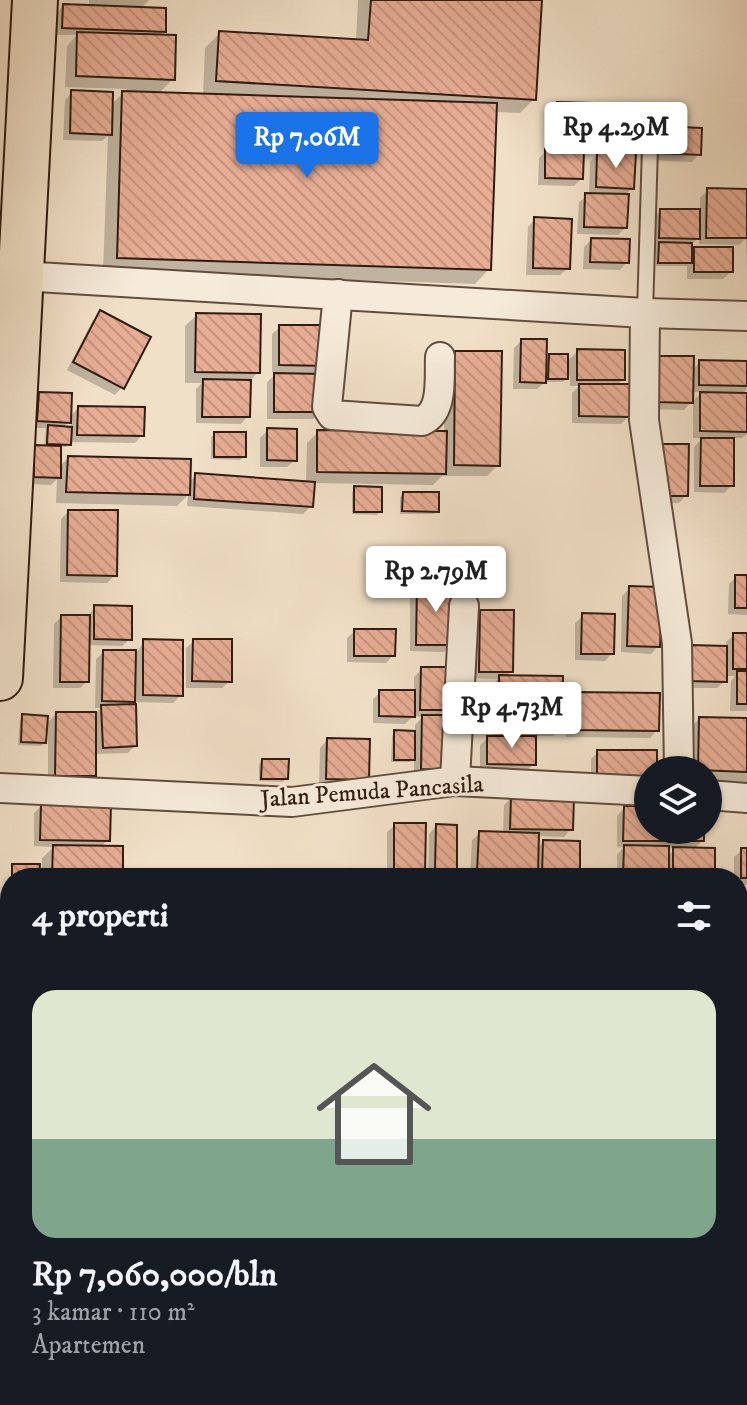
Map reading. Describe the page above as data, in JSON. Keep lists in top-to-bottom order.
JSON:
{
  "streets": {
    "street": ["Jalan Pemuda Pancasila"]
  },
  "page": {
    "price": [
      "Rp 4.29M",
      "Rp 7.06M",
      "Rp 2.79M",
      "Rp 4.73M"
    ],
    "heading": "4 properti",
    "list": [
      {
        "name": "Rp 7,060,000/bln",
        "note": "3 kamar · 110 m² · Apartemen"
      }
    ]
  }
}
